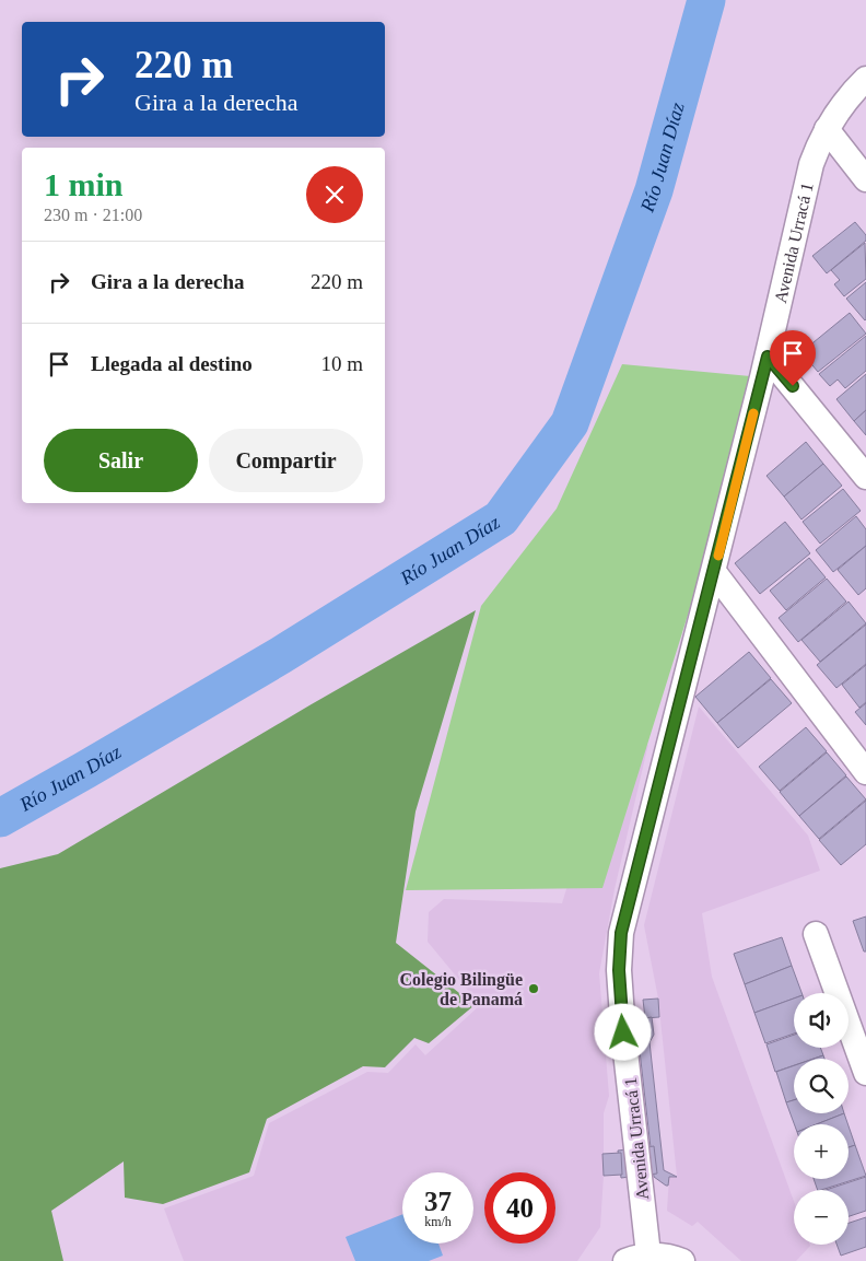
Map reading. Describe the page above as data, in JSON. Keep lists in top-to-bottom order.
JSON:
{
  "streets": {
    "street": ["Avenida Urracá 1"]
  },
  "water": ["Río Juan Díaz"],
  "places": ["Colegio Bilingüe de Panamá"],
  "page": {
    "turn": ["220 m", "Gira a la derecha"],
    "heading": ["1 min", "230 m · 21:00"],
    "list": [
      {
        "name": "Gira a la derecha",
        "value": "220 m"
      },
      {
        "name": "Llegada al destino",
        "value": "10 m"
      }
    ],
    "buttons": ["Salir", "Compartir"],
    "map_buttons": ["+", "−"],
    "speed": "37 km/h",
    "limit": "40"
  }
}
